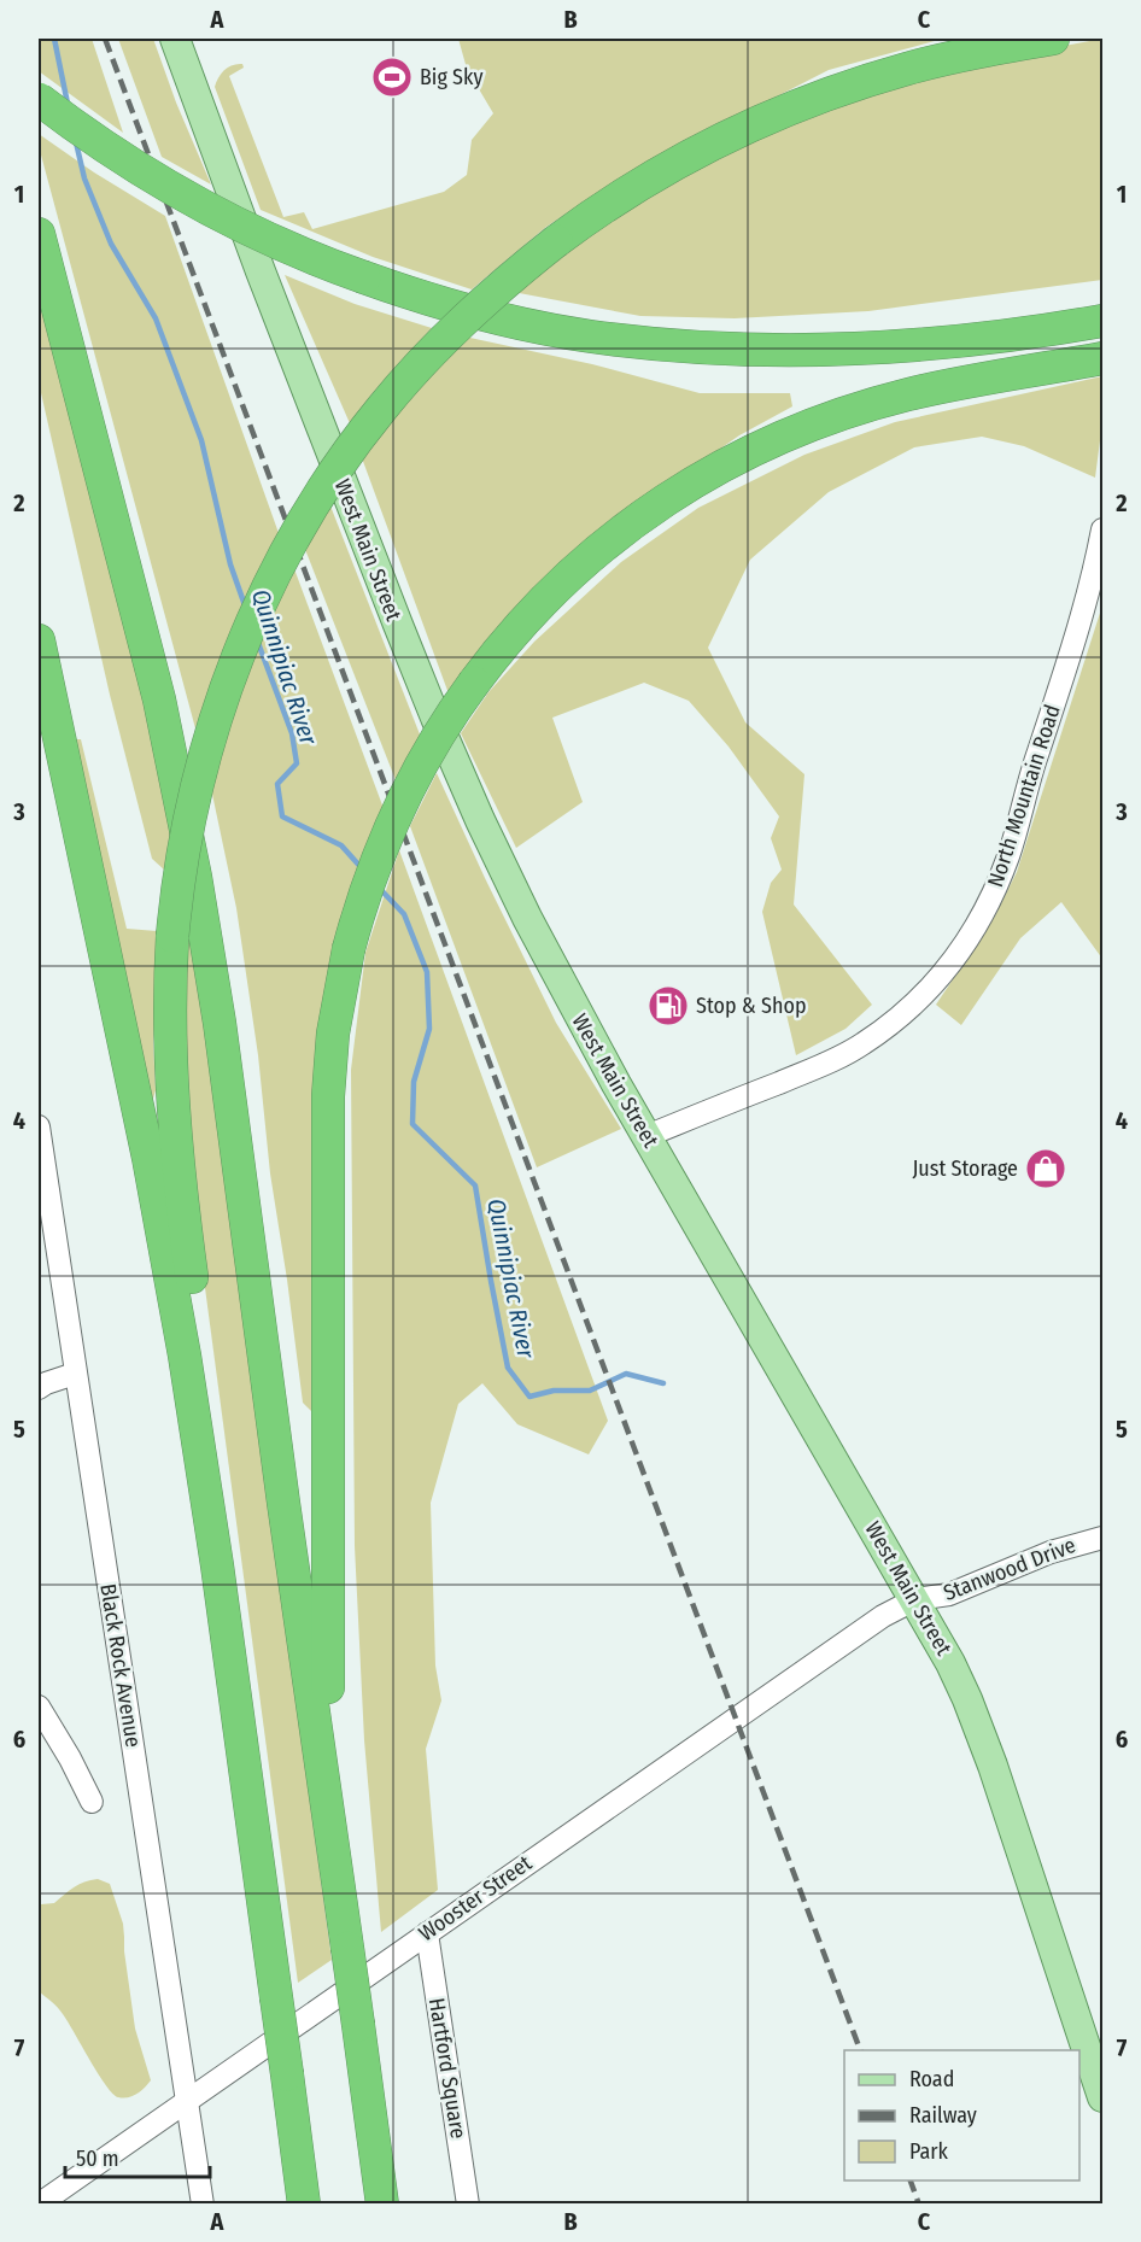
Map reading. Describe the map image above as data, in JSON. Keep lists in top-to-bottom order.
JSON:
{
  "streets": {
    "main road": ["West Main Street"],
    "street": [
      "North Mountain Road",
      "Stanwood Drive",
      "Black Rock Avenue",
      "Wooster Street",
      "Hartford Square"
    ]
  },
  "crossings": [
    ["West Main Street", "North Mountain Road"],
    ["West Main Street", "Stanwood Drive"],
    ["West Main Street", "Wooster Street"],
    ["Stanwood Drive", "Wooster Street"],
    ["Black Rock Avenue", "Wooster Street"],
    ["Wooster Street", "Hartford Square"]
  ],
  "water": ["Quinnipiac River"],
  "places": {
    "sports": ["Big Sky"],
    "fuel station": ["Stop & Shop"],
    "shop": ["Just Storage"]
  },
  "legend": ["Road", "Railway", "Park"],
  "scale_bar": "50 m",
  "grid": {
    "columns": ["A", "B", "C"],
    "rows": [
      "1",
      "2",
      "3",
      "4",
      "5",
      "6",
      "7"
    ]
  }
}
